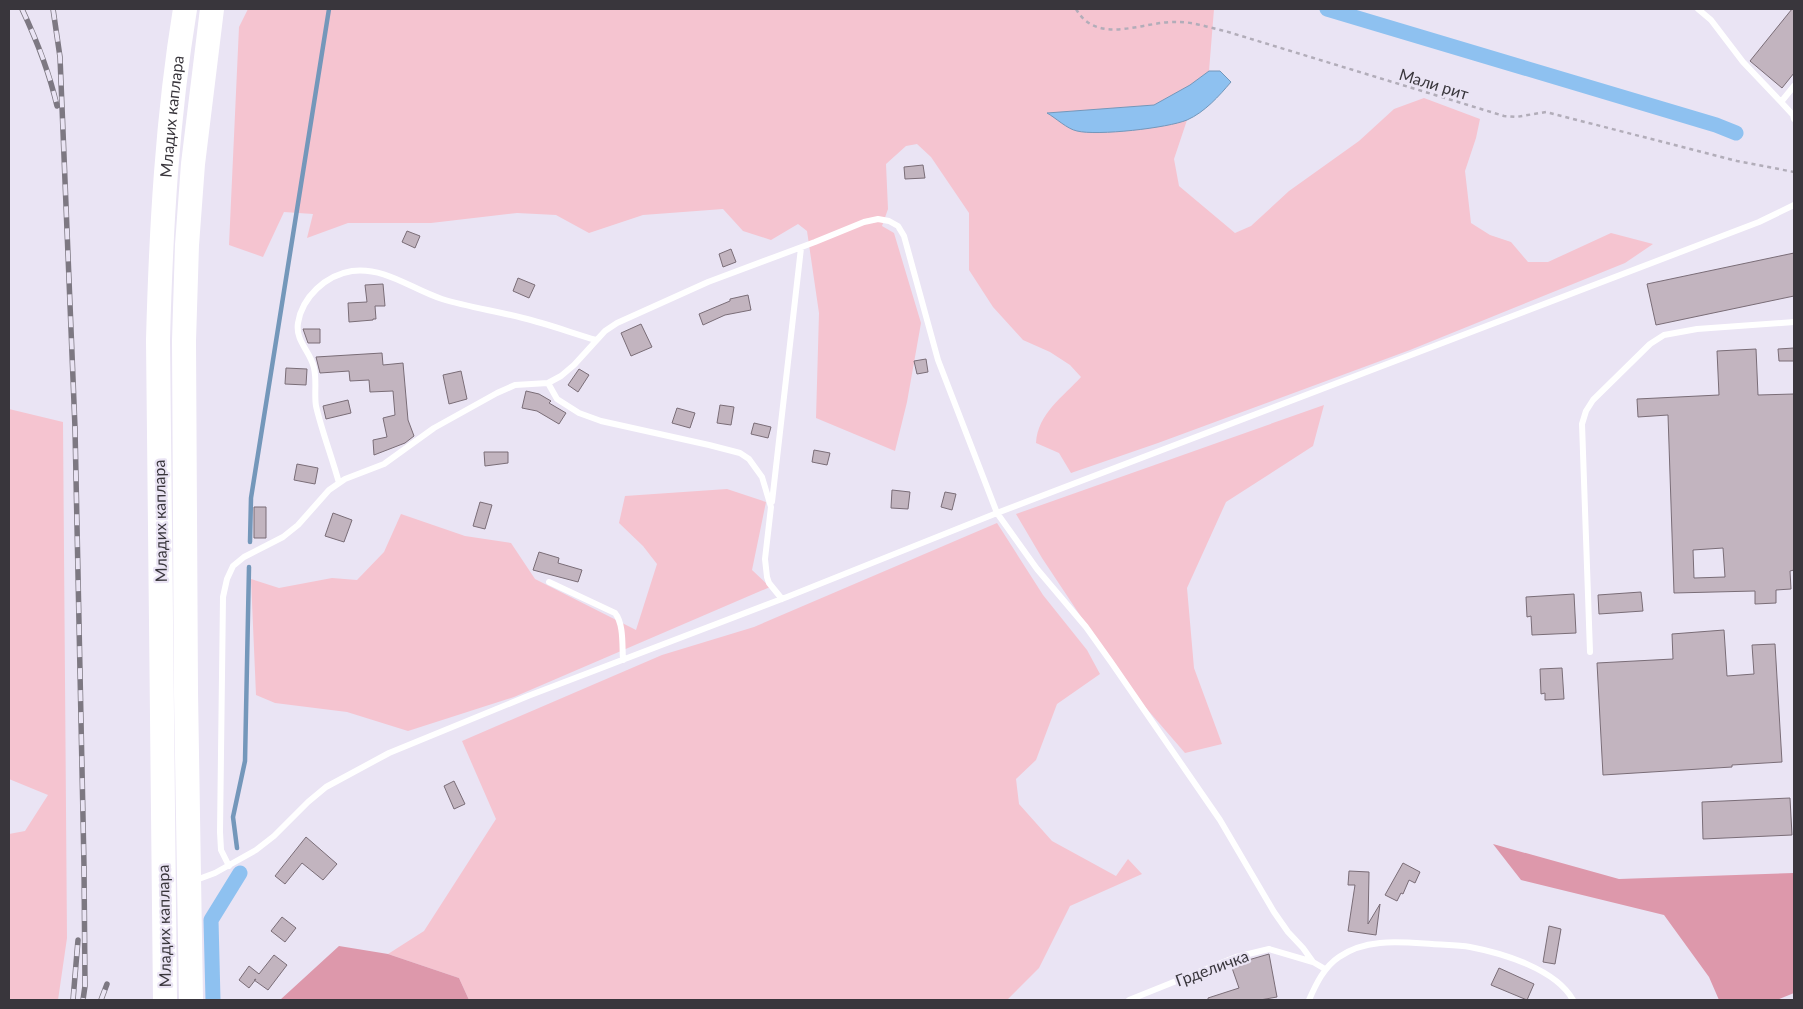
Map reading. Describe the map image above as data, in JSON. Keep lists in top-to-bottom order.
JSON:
{
  "streets": {
    "highway": ["Младих каплара"],
    "lane": ["Грделичка"],
    "path": ["Мали рит"]
  }
}
